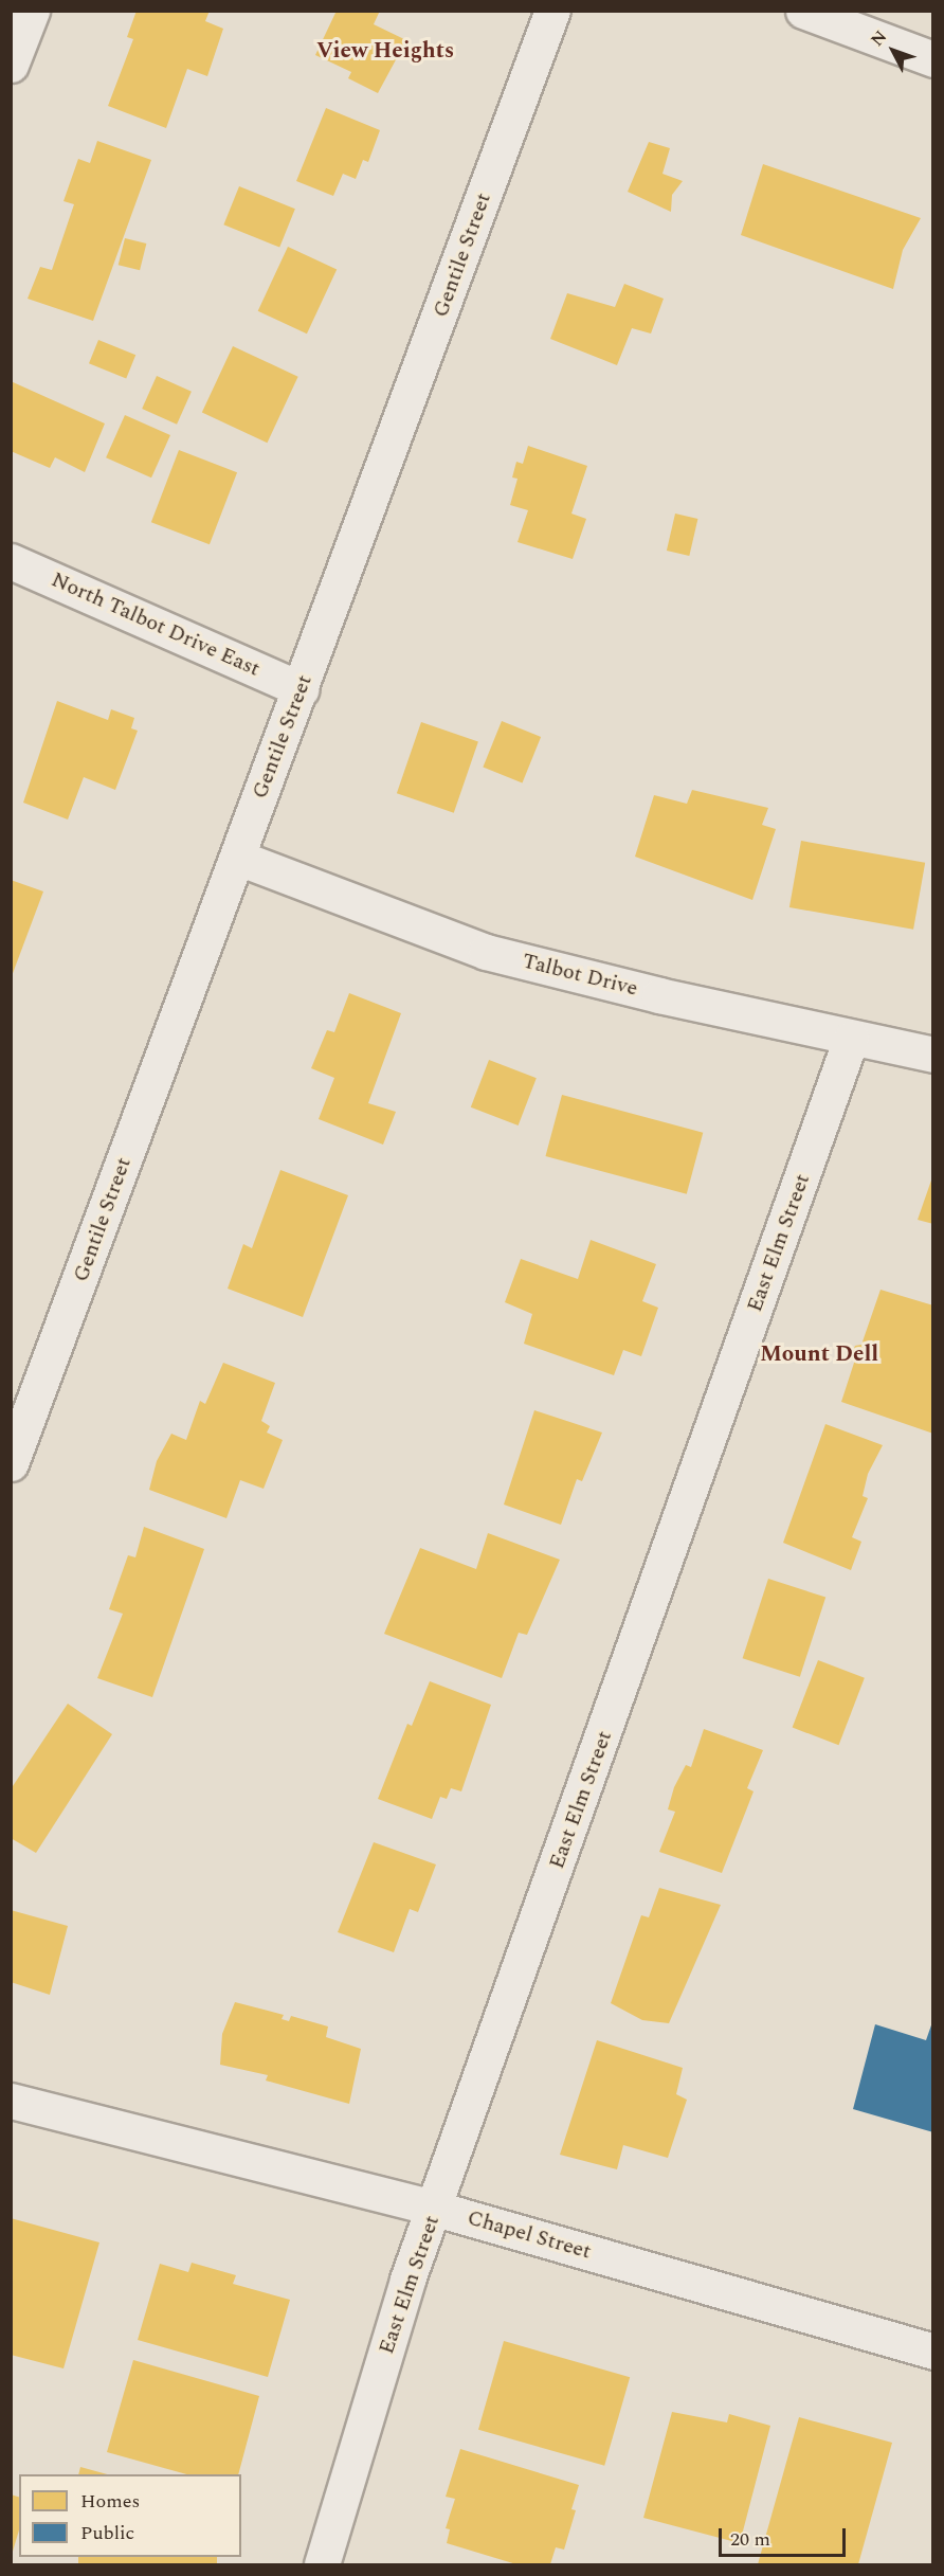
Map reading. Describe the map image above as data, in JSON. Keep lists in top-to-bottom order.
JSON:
{
  "streets": {
    "street": [
      "Gentile Street",
      "North Talbot Drive East",
      "Talbot Drive",
      "East Elm Street",
      "Chapel Street"
    ]
  },
  "crossings": [
    ["Gentile Street", "North Talbot Drive East"],
    ["Gentile Street", "Talbot Drive"],
    ["Talbot Drive", "East Elm Street"],
    ["East Elm Street", "Chapel Street"]
  ],
  "districts": ["View Heights", "Mount Dell"],
  "legend": ["Homes", "Public"],
  "scale_bar": "20 m",
  "north": "top left"
}
